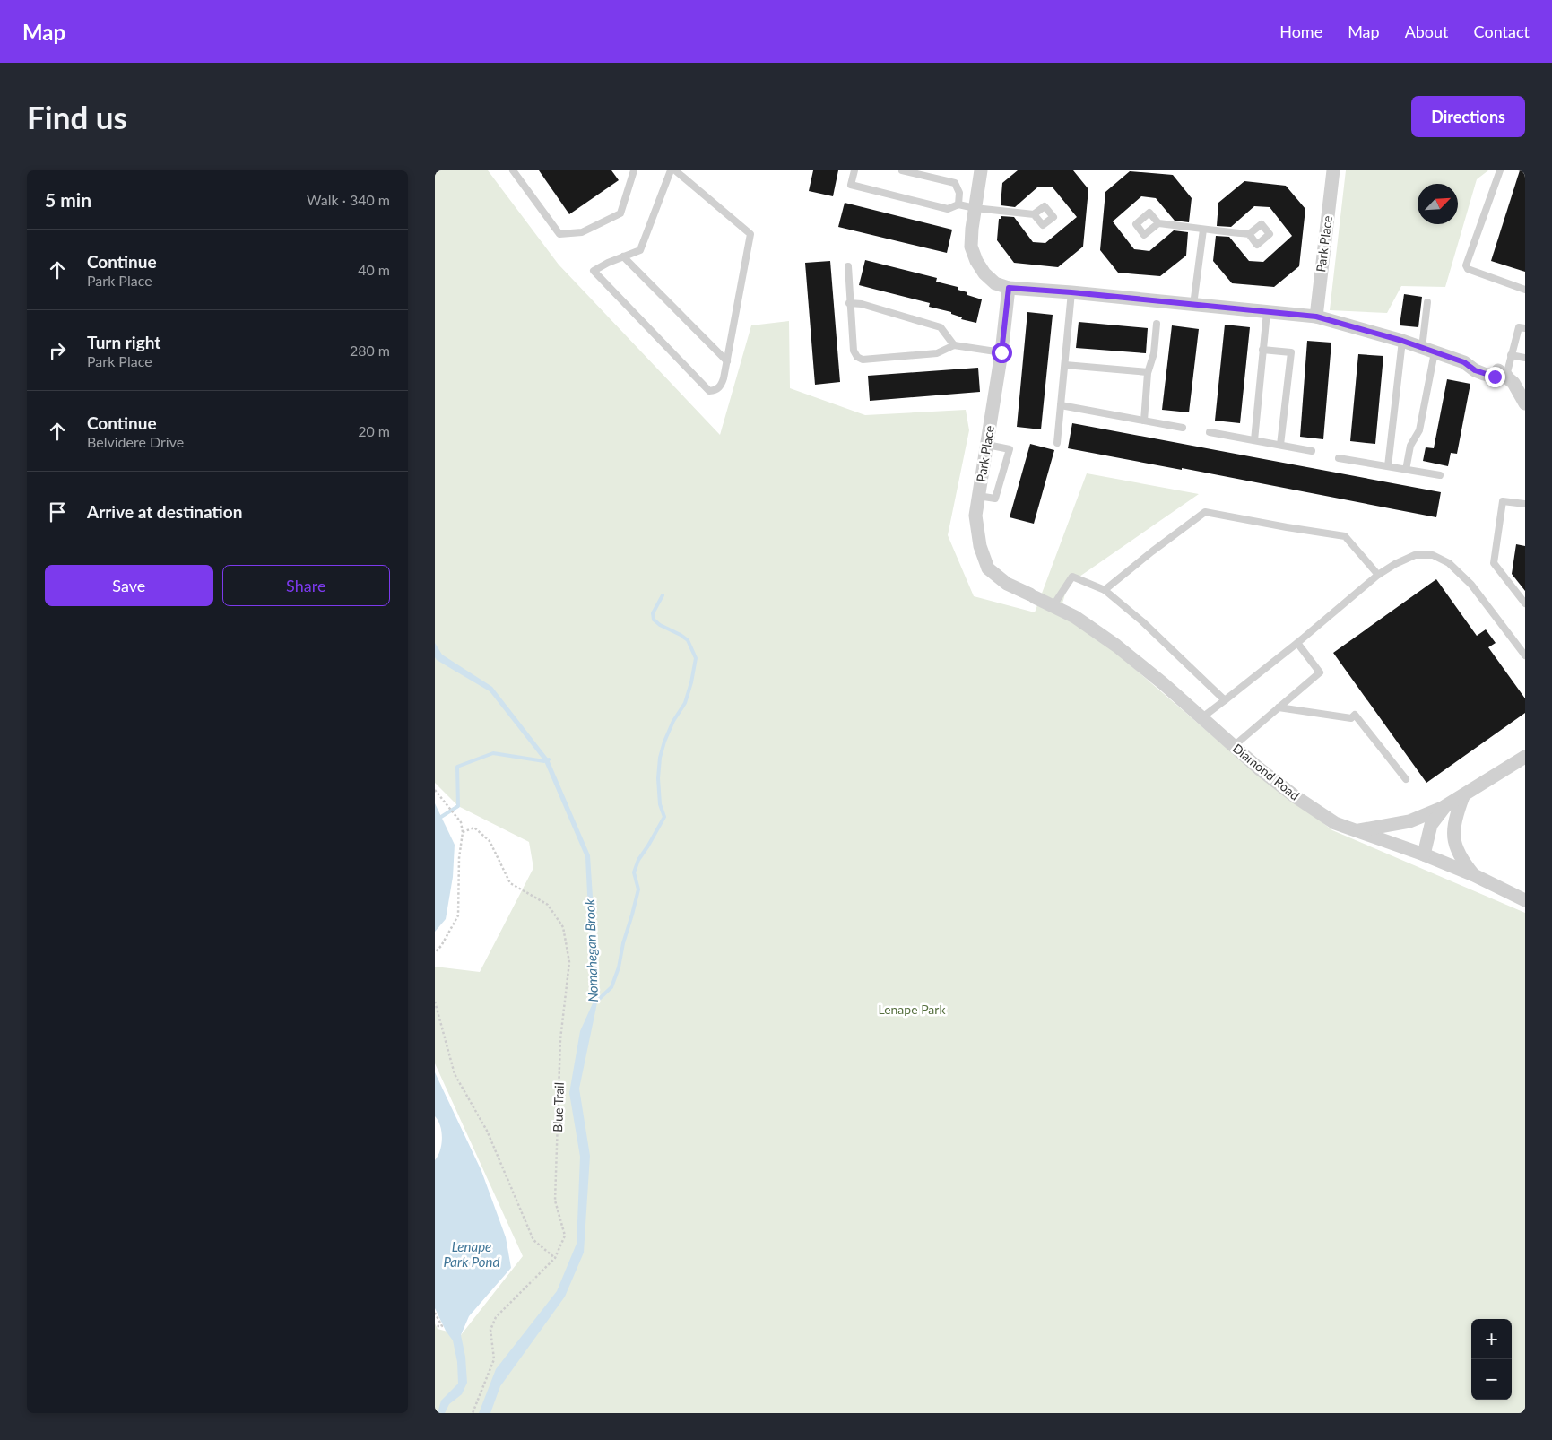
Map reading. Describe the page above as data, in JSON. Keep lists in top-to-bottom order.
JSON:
{
  "streets": {
    "street": ["Park Place", "Diamond Road"],
    "path": ["Blue Trail"]
  },
  "crossings": [
    ["Park Place", "Diamond Road"]
  ],
  "water": ["Nomahegan Brook", "Lenape Park Pond"],
  "parks": ["Lenape Park"],
  "north": "top right",
  "page": {
    "header": "Map",
    "nav": [
      "Home",
      "Map",
      "About",
      "Contact"
    ],
    "buttons": [
      "Directions",
      ["Save", "Share"]
    ],
    "title": "Find us",
    "heading": ["5 min", "Walk · 340 m"],
    "list": [
      ["Continue", "Park Place", "40 m"],
      ["Turn right", "Park Place", "280 m"],
      ["Continue", "Belvidere Drive", "20 m"],
      "Arrive at destination"
    ],
    "map_buttons": ["+", "−"]
  }
}
